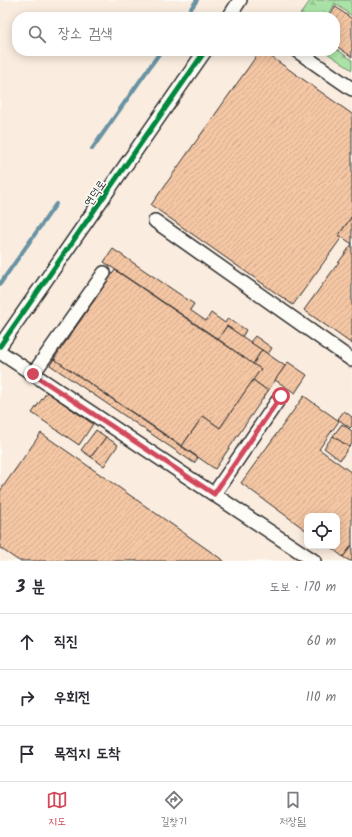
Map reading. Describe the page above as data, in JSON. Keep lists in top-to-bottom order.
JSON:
{
  "streets": {
    "street": ["연덕로"]
  },
  "page": {
    "search": "장소 검색",
    "heading": ["3 분", "도보 · 170 m"],
    "list": [
      ["직진", "60 m"],
      ["우회전", "110 m"],
      "목적지 도착"
    ],
    "nav": ["지도", "길찾기", "저장됨"]
  }
}
